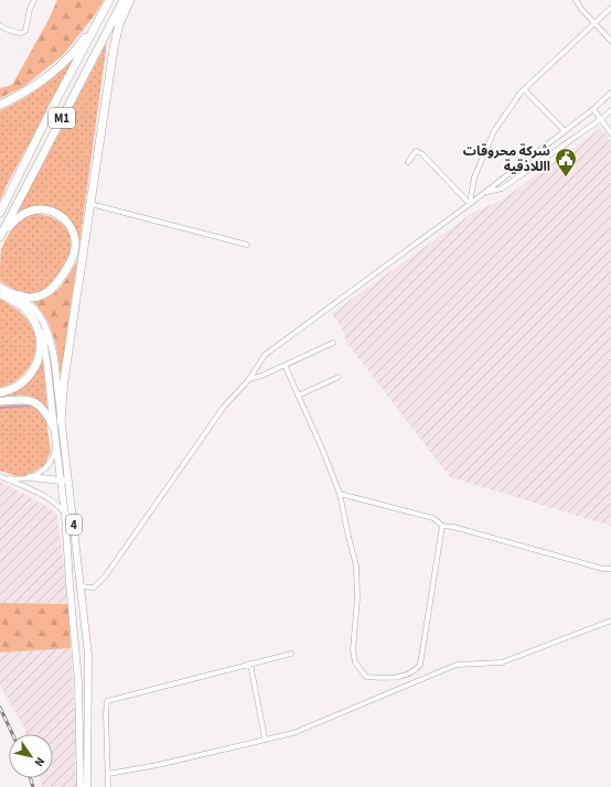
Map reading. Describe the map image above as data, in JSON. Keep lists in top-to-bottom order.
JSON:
{
  "streets": {
    "highway": ["M1"],
    "main road": ["4"]
  },
  "places": {
    "public building": ["شركة محروقات االلاذقية"]
  },
  "north": "bottom right"
}
